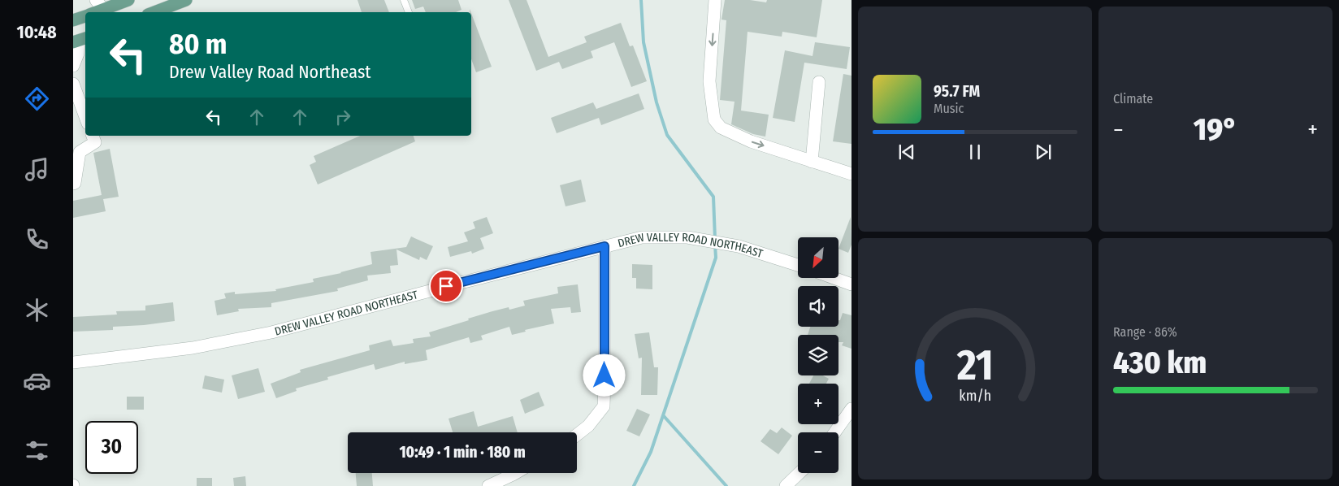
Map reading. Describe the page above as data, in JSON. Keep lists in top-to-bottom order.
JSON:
{
  "streets": {
    "street": ["DREW VALLEY ROAD NORTHEAST"]
  },
  "north": "bottom left",
  "page": {
    "tabs": "10:48",
    "tile": [
      "Climate",
      ["Range · 86%", "430 km"]
    ],
    "turn": ["80 m", "Drew Valley Road Northeast"],
    "song": ["95.7 FM", "Music"],
    "heat": ["−", "19°", "+"],
    "map_buttons": ["+", "−"],
    "limit": "30",
    "trip": "10:49 · 1 min · 180 m",
    "gauge": ["21", "km/h"]
  }
}
